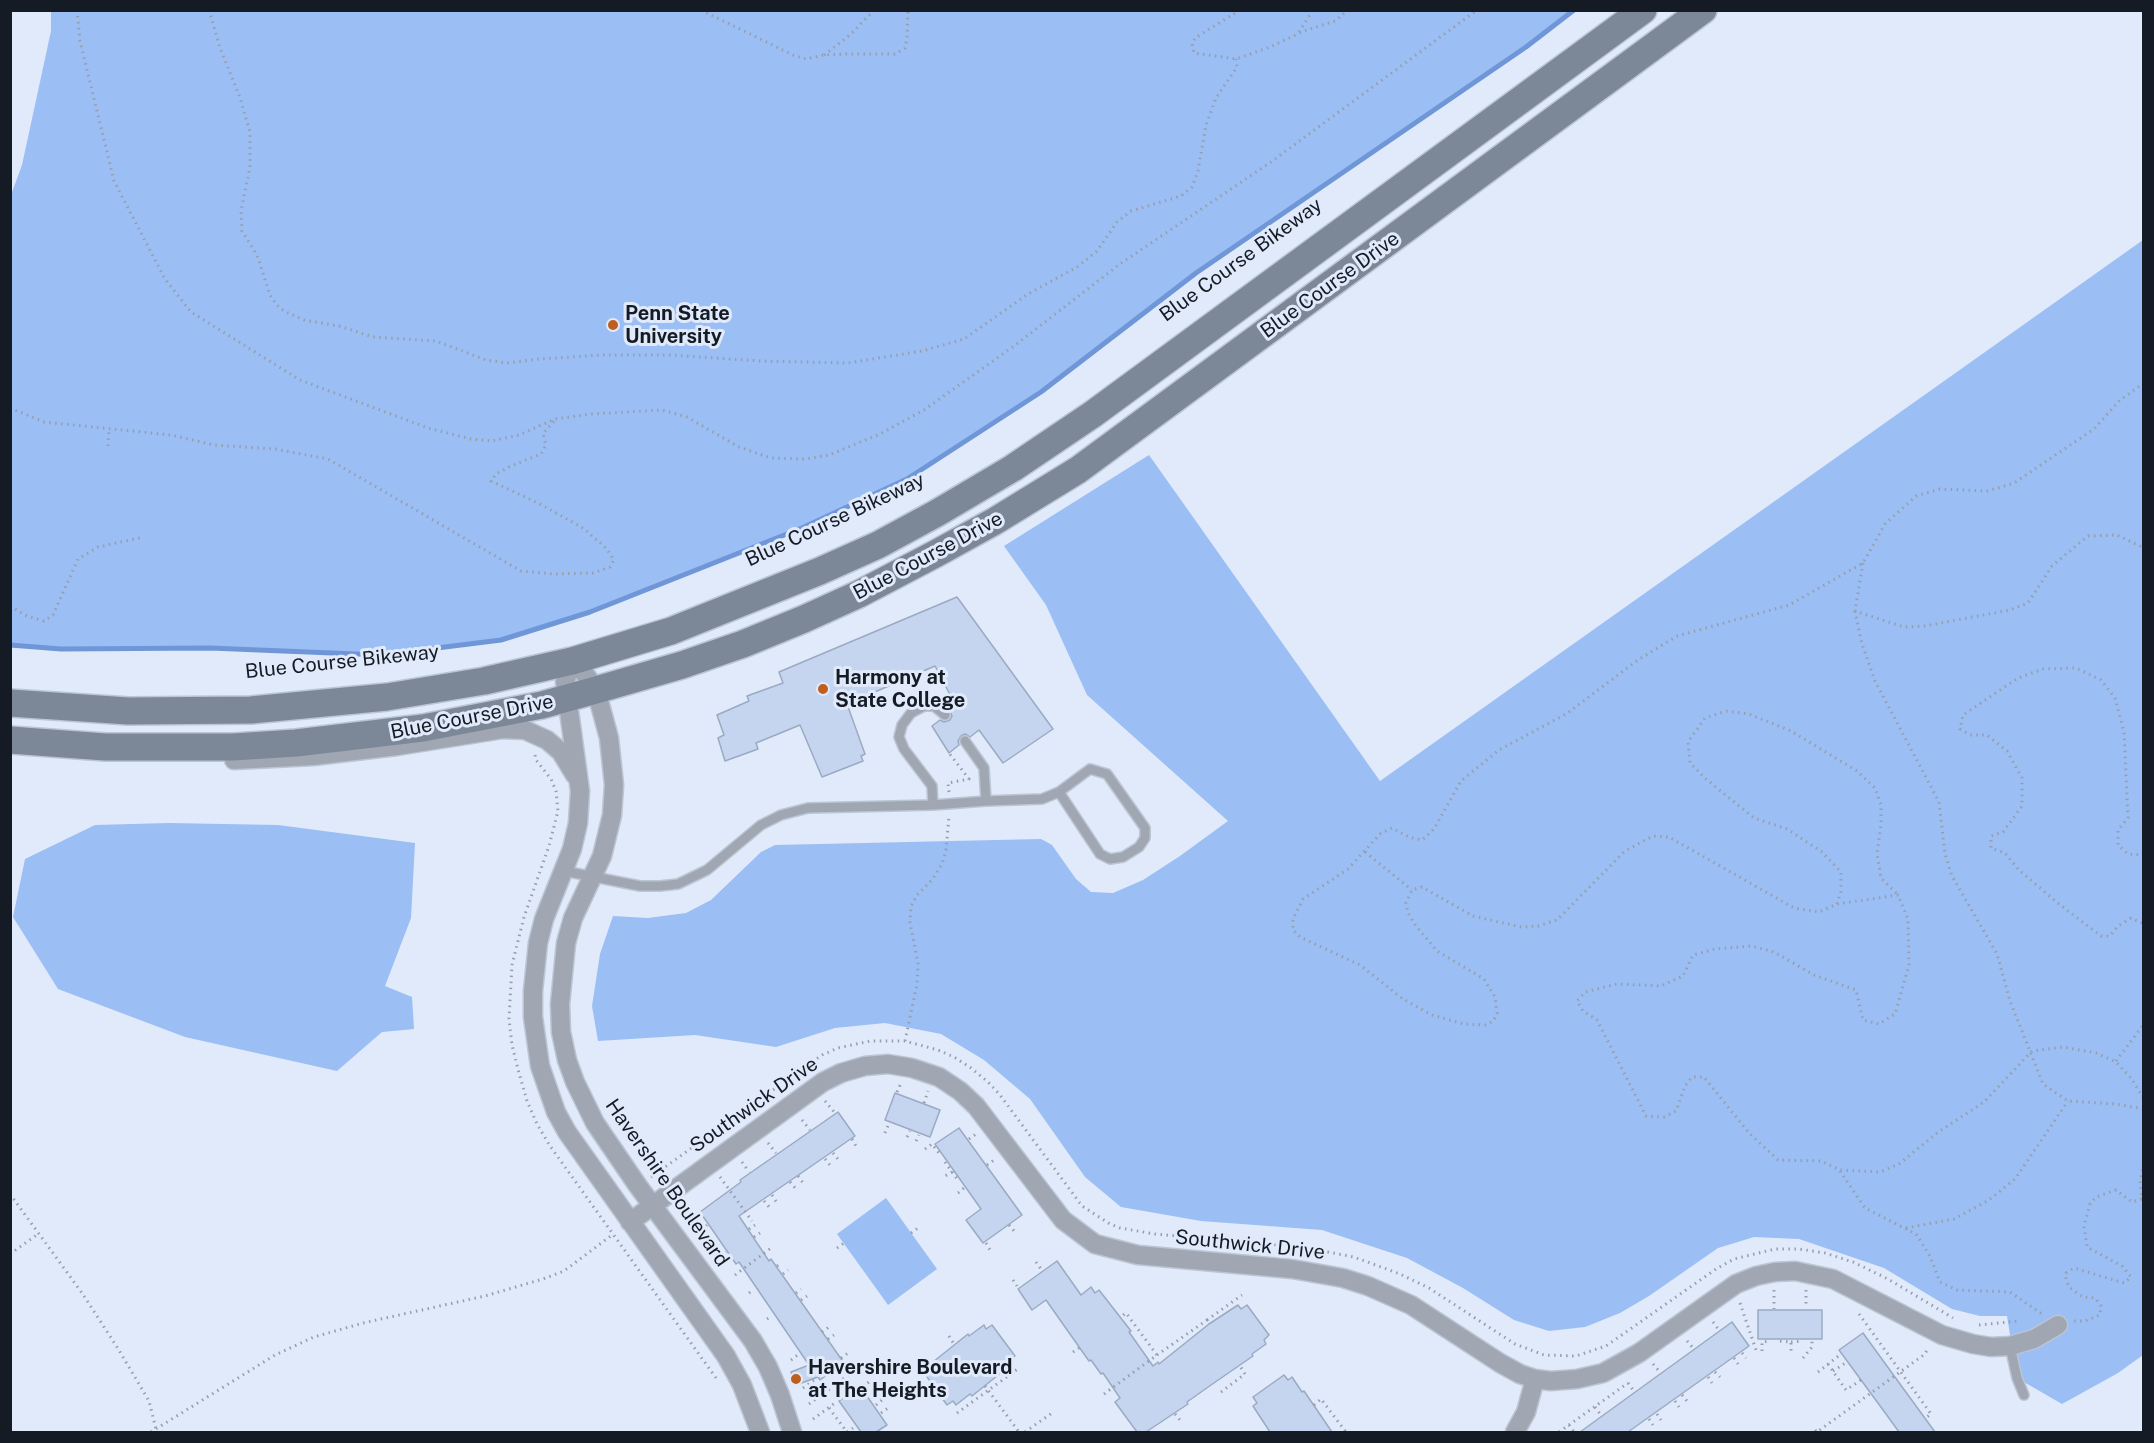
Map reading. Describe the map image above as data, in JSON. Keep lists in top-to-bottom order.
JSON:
{
  "streets": {
    "main road": ["Blue Course Drive"],
    "street": ["Southwick Drive", "Havershire Boulevard"]
  },
  "crossings": [
    ["Blue Course Drive", "Havershire Boulevard"],
    ["Southwick Drive", "Havershire Boulevard"]
  ],
  "places": ["Penn State University", "Harmony at State College", "Havershire Boulevard at The Heights"]
}
